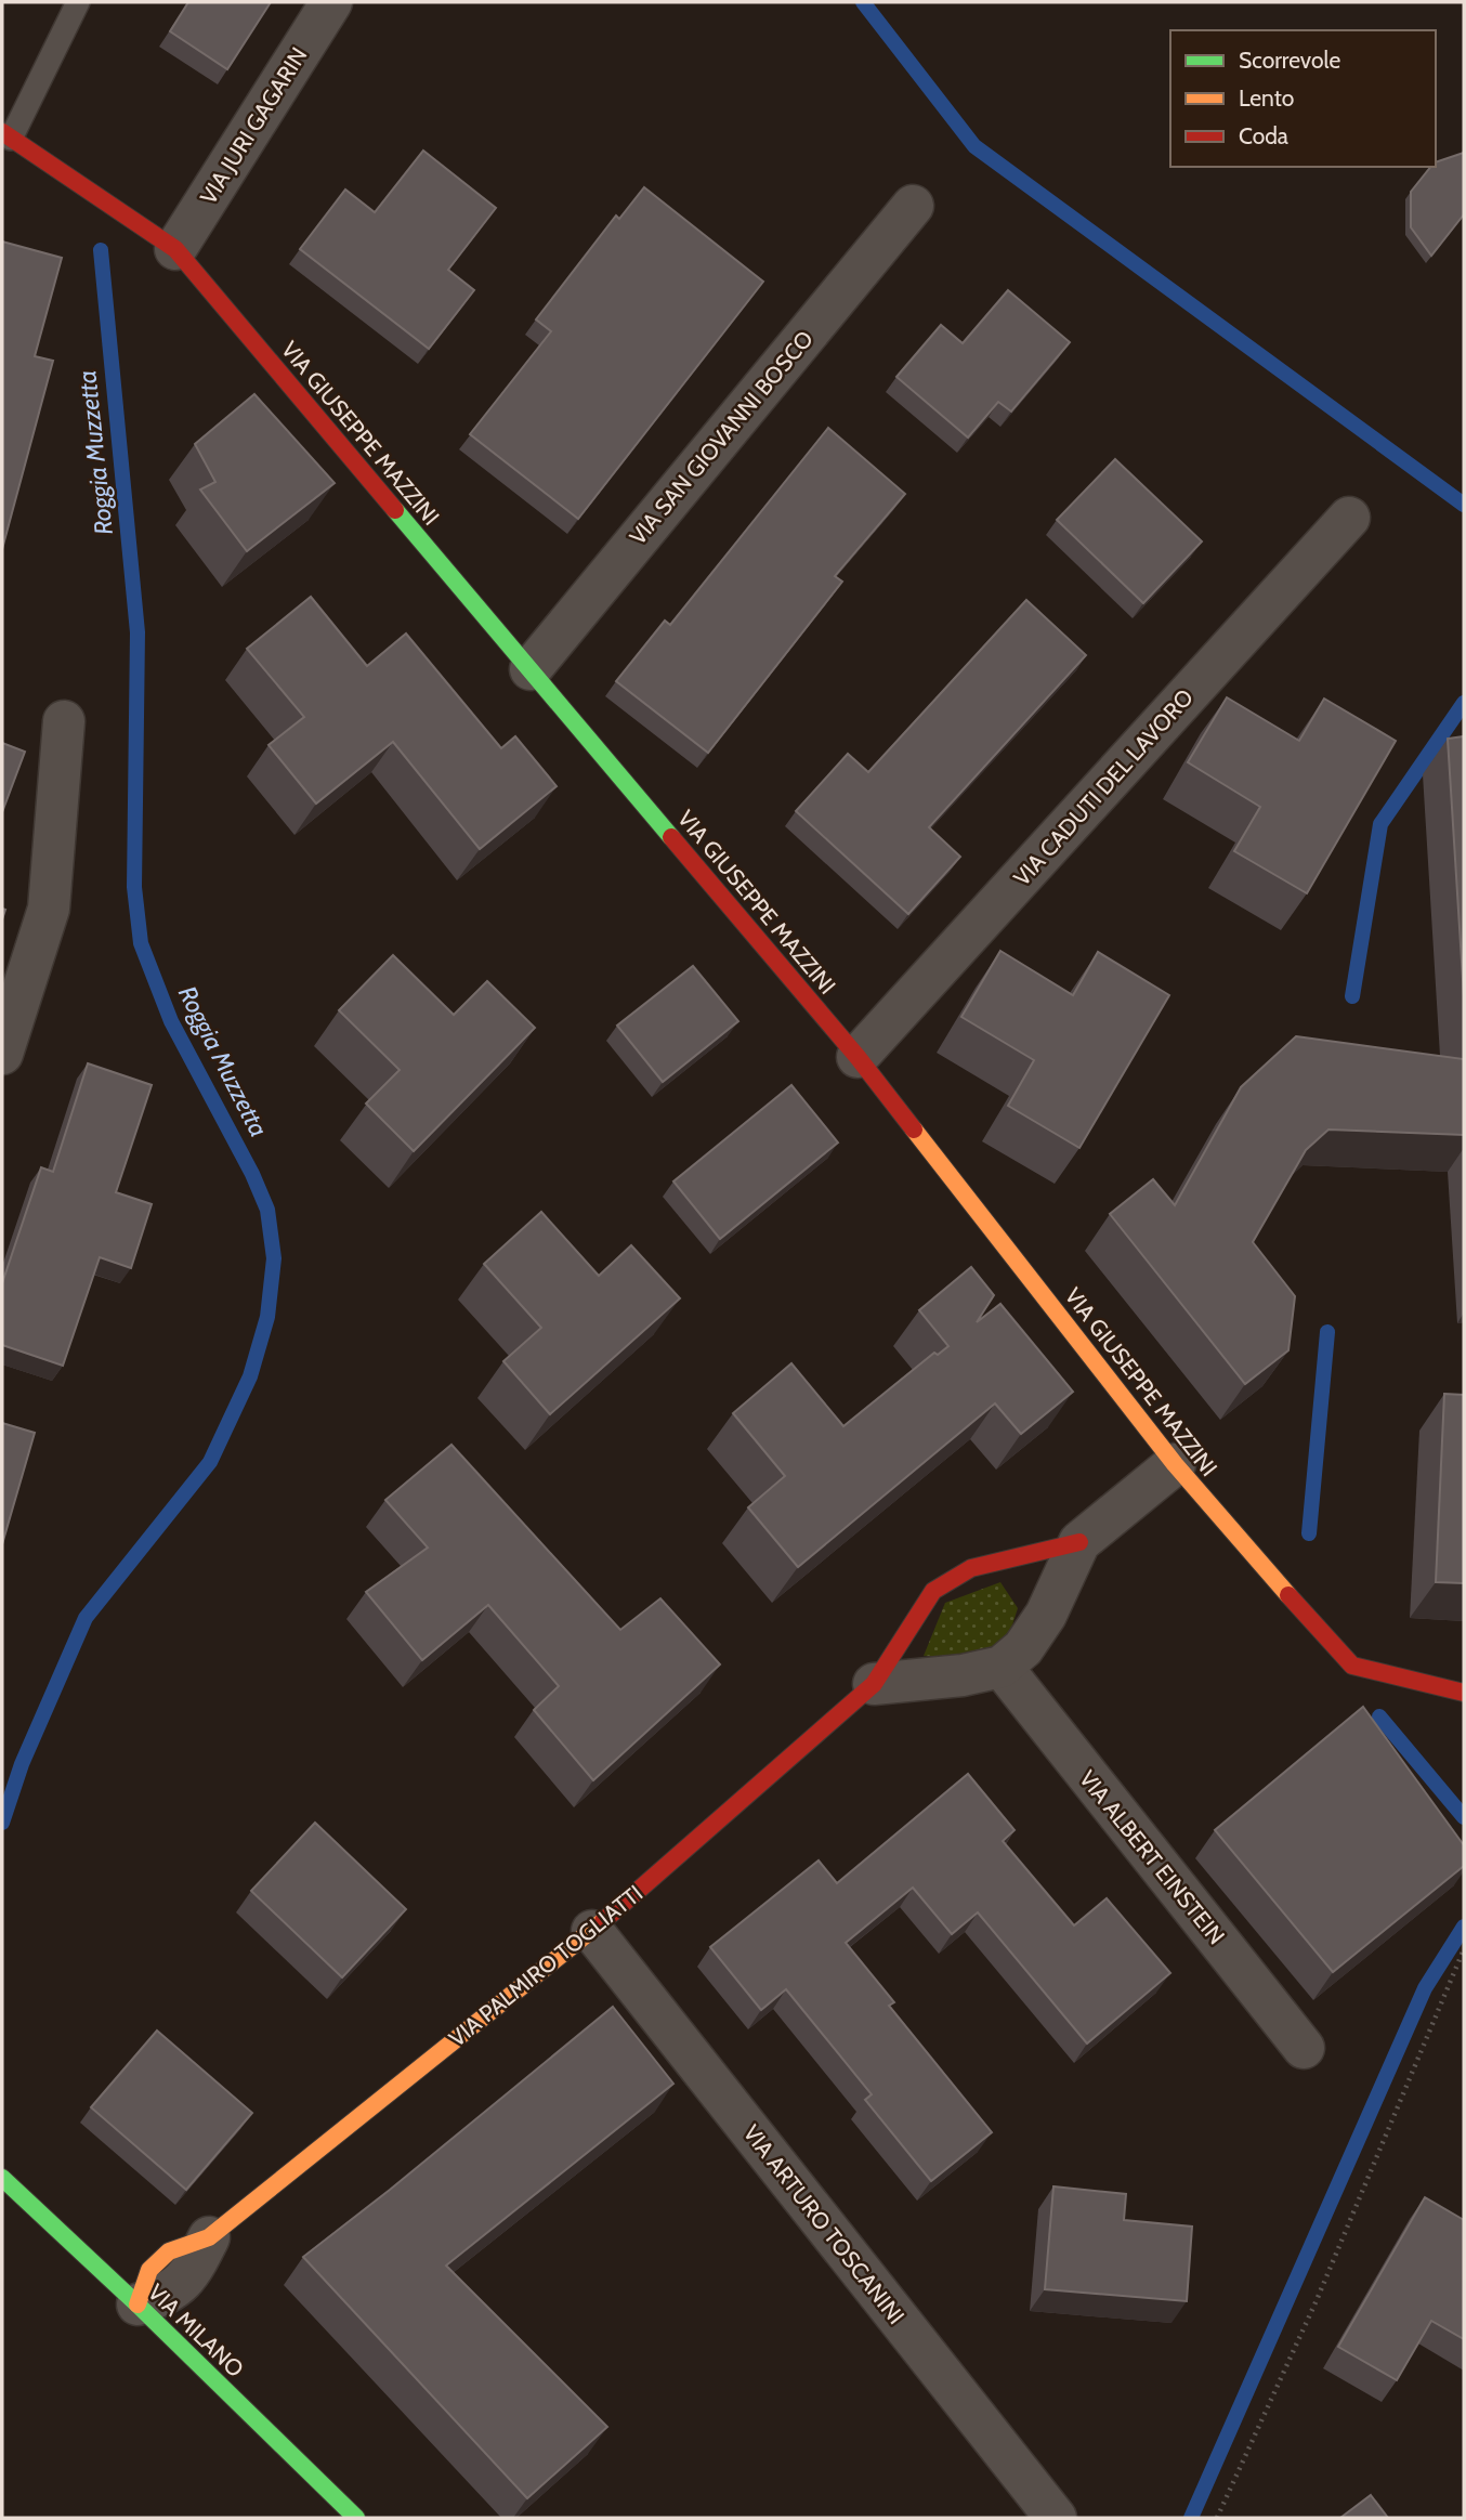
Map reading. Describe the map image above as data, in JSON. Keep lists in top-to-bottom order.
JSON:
{
  "streets": {
    "street": [
      "VIA JURI GAGARIN",
      "VIA GIUSEPPE MAZZINI",
      "VIA SAN GIOVANNI BOSCO",
      "VIA CADUTI DEL LAVORO",
      "VIA ALBERT EINSTEIN",
      "VIA PALMIRO TOGLIATTI",
      "VIA ARTURO TOSCANINI",
      "VIA MILANO"
    ]
  },
  "crossings": [
    ["VIA JURI GAGARIN", "VIA GIUSEPPE MAZZINI"],
    ["VIA GIUSEPPE MAZZINI", "VIA SAN GIOVANNI BOSCO"],
    ["VIA GIUSEPPE MAZZINI", "VIA CADUTI DEL LAVORO"],
    ["VIA GIUSEPPE MAZZINI", "VIA PALMIRO TOGLIATTI"],
    ["VIA ALBERT EINSTEIN", "VIA PALMIRO TOGLIATTI"],
    ["VIA PALMIRO TOGLIATTI", "VIA ARTURO TOSCANINI"],
    ["VIA PALMIRO TOGLIATTI", "VIA MILANO"]
  ],
  "water": ["Roggia Muzzetta"],
  "legend": ["Scorrevole", "Lento", "Coda"]
}
